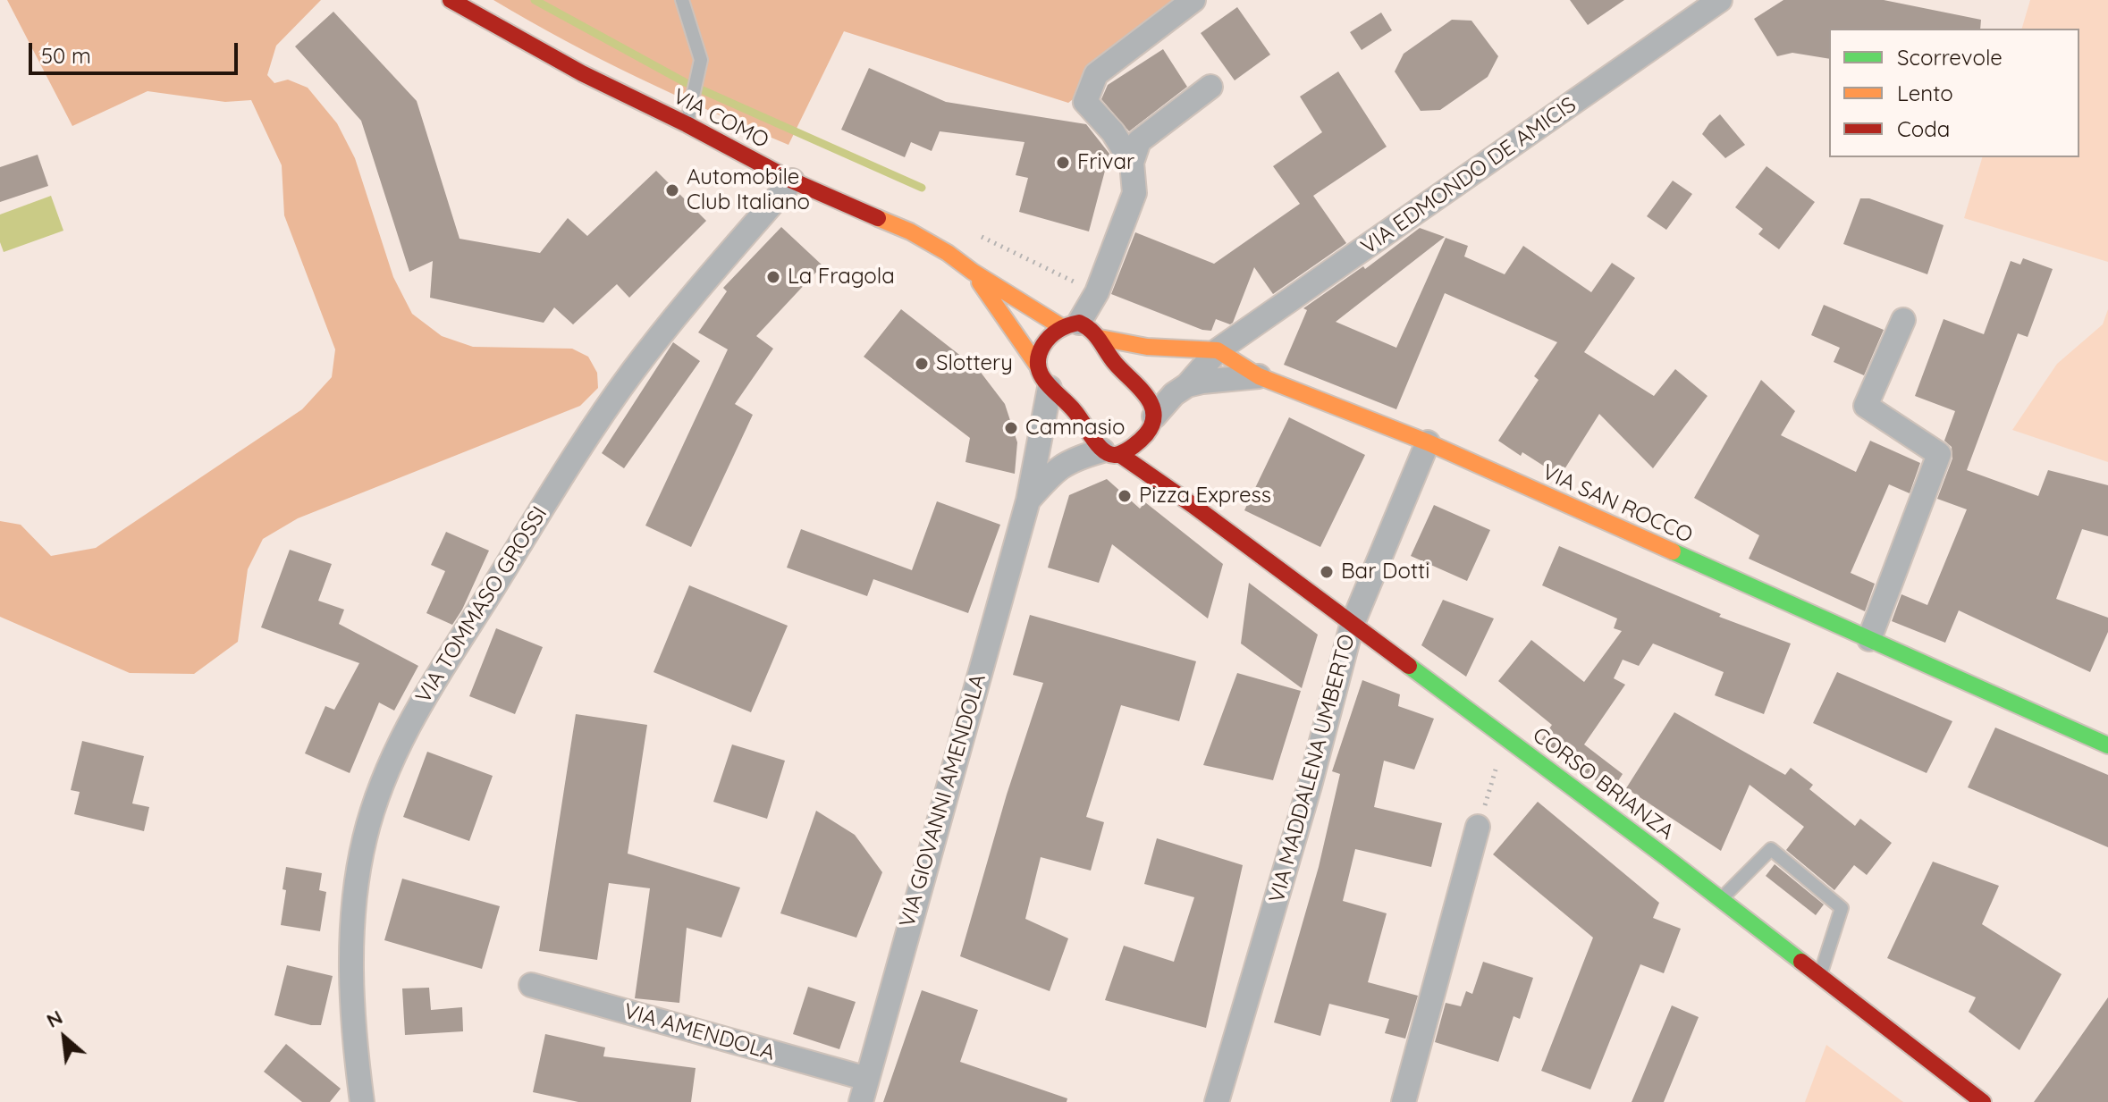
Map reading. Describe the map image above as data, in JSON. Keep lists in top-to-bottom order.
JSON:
{
  "streets": {
    "main road": ["VIA COMO", "VIA SAN ROCCO", "CORSO BRIANZA"],
    "street": [
      "VIA EDMONDO DE AMICIS",
      "VIA TOMMASO GROSSI",
      "VIA MADDALENA UMBERTO",
      "VIA GIOVANNI AMENDOLA",
      "VIA AMENDOLA"
    ]
  },
  "crossings": [
    ["VIA COMO", "VIA SAN ROCCO"],
    ["VIA COMO", "VIA TOMMASO GROSSI"],
    ["VIA COMO", "CORSO BRIANZA"],
    ["VIA COMO", "VIA GIOVANNI AMENDOLA"],
    ["VIA EDMONDO DE AMICIS", "VIA SAN ROCCO"],
    ["VIA SAN ROCCO", "VIA MADDALENA UMBERTO"],
    ["VIA MADDALENA UMBERTO", "CORSO BRIANZA"],
    ["CORSO BRIANZA", "VIA GIOVANNI AMENDOLA"],
    ["VIA GIOVANNI AMENDOLA", "VIA AMENDOLA"]
  ],
  "places": [
    "Frivar",
    "Automobile Club Italiano",
    "La Fragola",
    "Slottery",
    "Camnasio",
    "Pizza Express",
    "Bar Dotti"
  ],
  "legend": ["Scorrevole", "Lento", "Coda"],
  "scale_bar": "50 m",
  "north": "top left"
}
